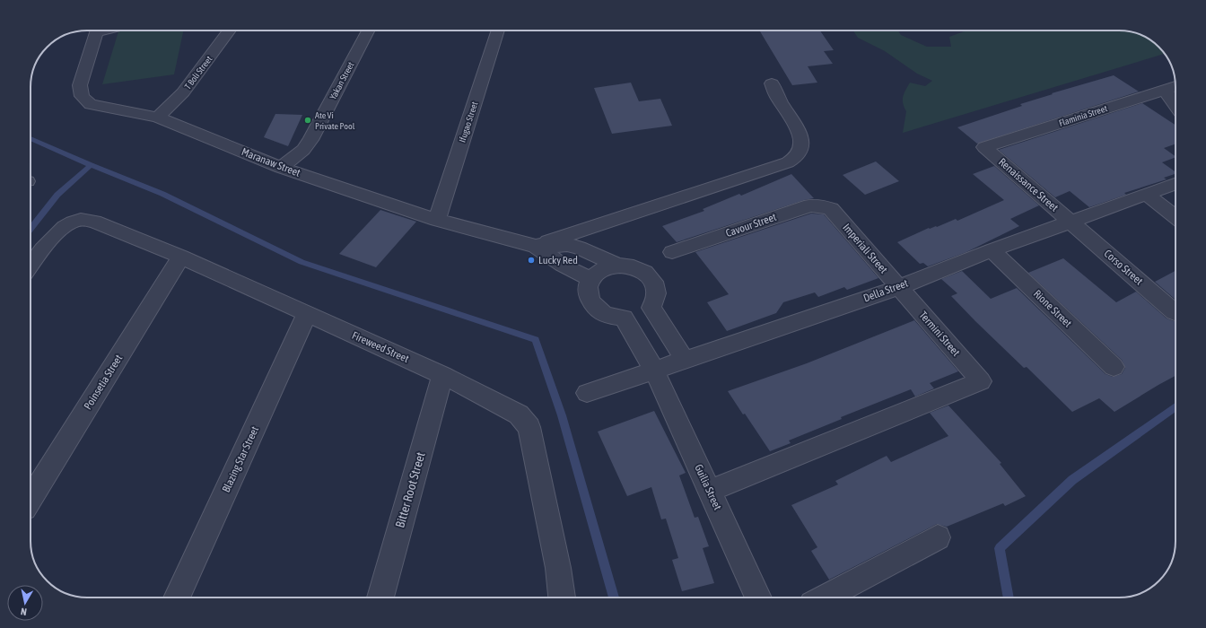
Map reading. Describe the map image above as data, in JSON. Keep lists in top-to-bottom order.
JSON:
{
  "streets": {
    "street": [
      "T Boli Street",
      "Yakan Street",
      "Flaminia Street",
      "Ifugao Street",
      "Maranaw Street",
      "Renaissance Street",
      "Cavour Street",
      "Imperiali Street",
      "Corso Street",
      "Della Street",
      "Rione Street",
      "Termini Street",
      "Fireweed Street",
      "Poinsetia Street",
      "Blazing Star Street",
      "Guilia Street",
      "Bitter Root Street"
    ]
  },
  "crossings": [
    ["T Boli Street", "Maranaw Street"],
    ["Yakan Street", "Maranaw Street"],
    ["Flaminia Street", "Renaissance Street"],
    ["Ifugao Street", "Maranaw Street"],
    ["Maranaw Street", "Della Street"],
    ["Renaissance Street", "Corso Street"],
    ["Renaissance Street", "Della Street"],
    ["Cavour Street", "Imperiali Street"],
    ["Imperiali Street", "Della Street"],
    ["Imperiali Street", "Termini Street"],
    ["Corso Street", "Della Street"],
    ["Della Street", "Rione Street"],
    ["Della Street", "Termini Street"],
    ["Della Street", "Guilia Street"],
    ["Termini Street", "Guilia Street"],
    ["Fireweed Street", "Poinsetia Street"],
    ["Fireweed Street", "Blazing Star Street"],
    ["Fireweed Street", "Bitter Root Street"]
  ],
  "places": ["Ate Vi Private Pool", "Lucky Red"],
  "north": "bottom"
}
